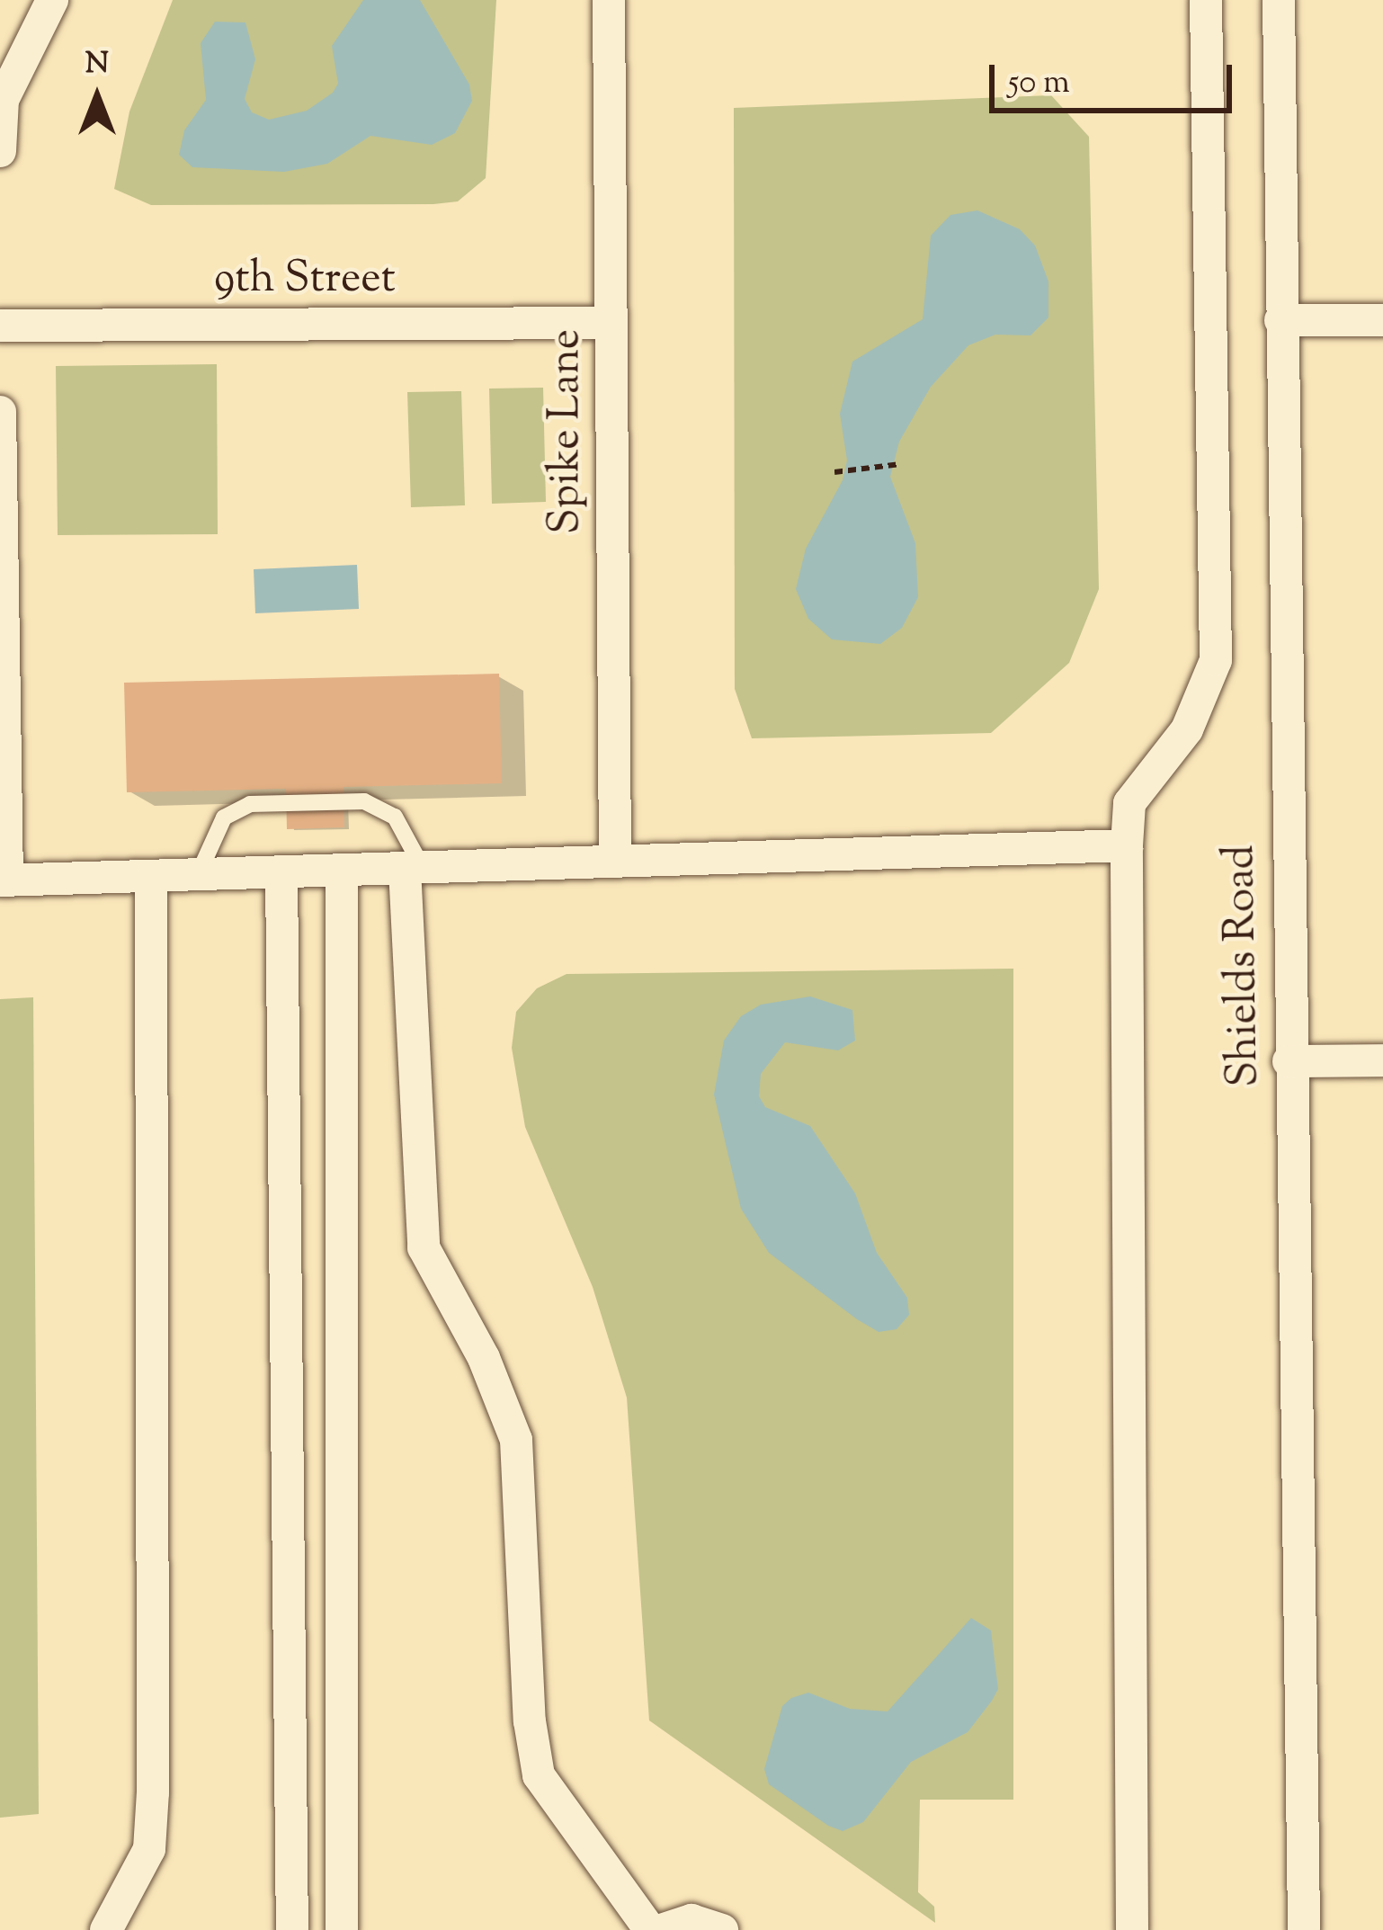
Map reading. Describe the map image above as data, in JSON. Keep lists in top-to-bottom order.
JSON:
{
  "streets": {
    "street": ["9th Street", "Spike Lane", "Shields Road"]
  },
  "crossings": [
    ["9th Street", "Spike Lane"]
  ],
  "scale_bar": "50 m",
  "north": "top"
}
